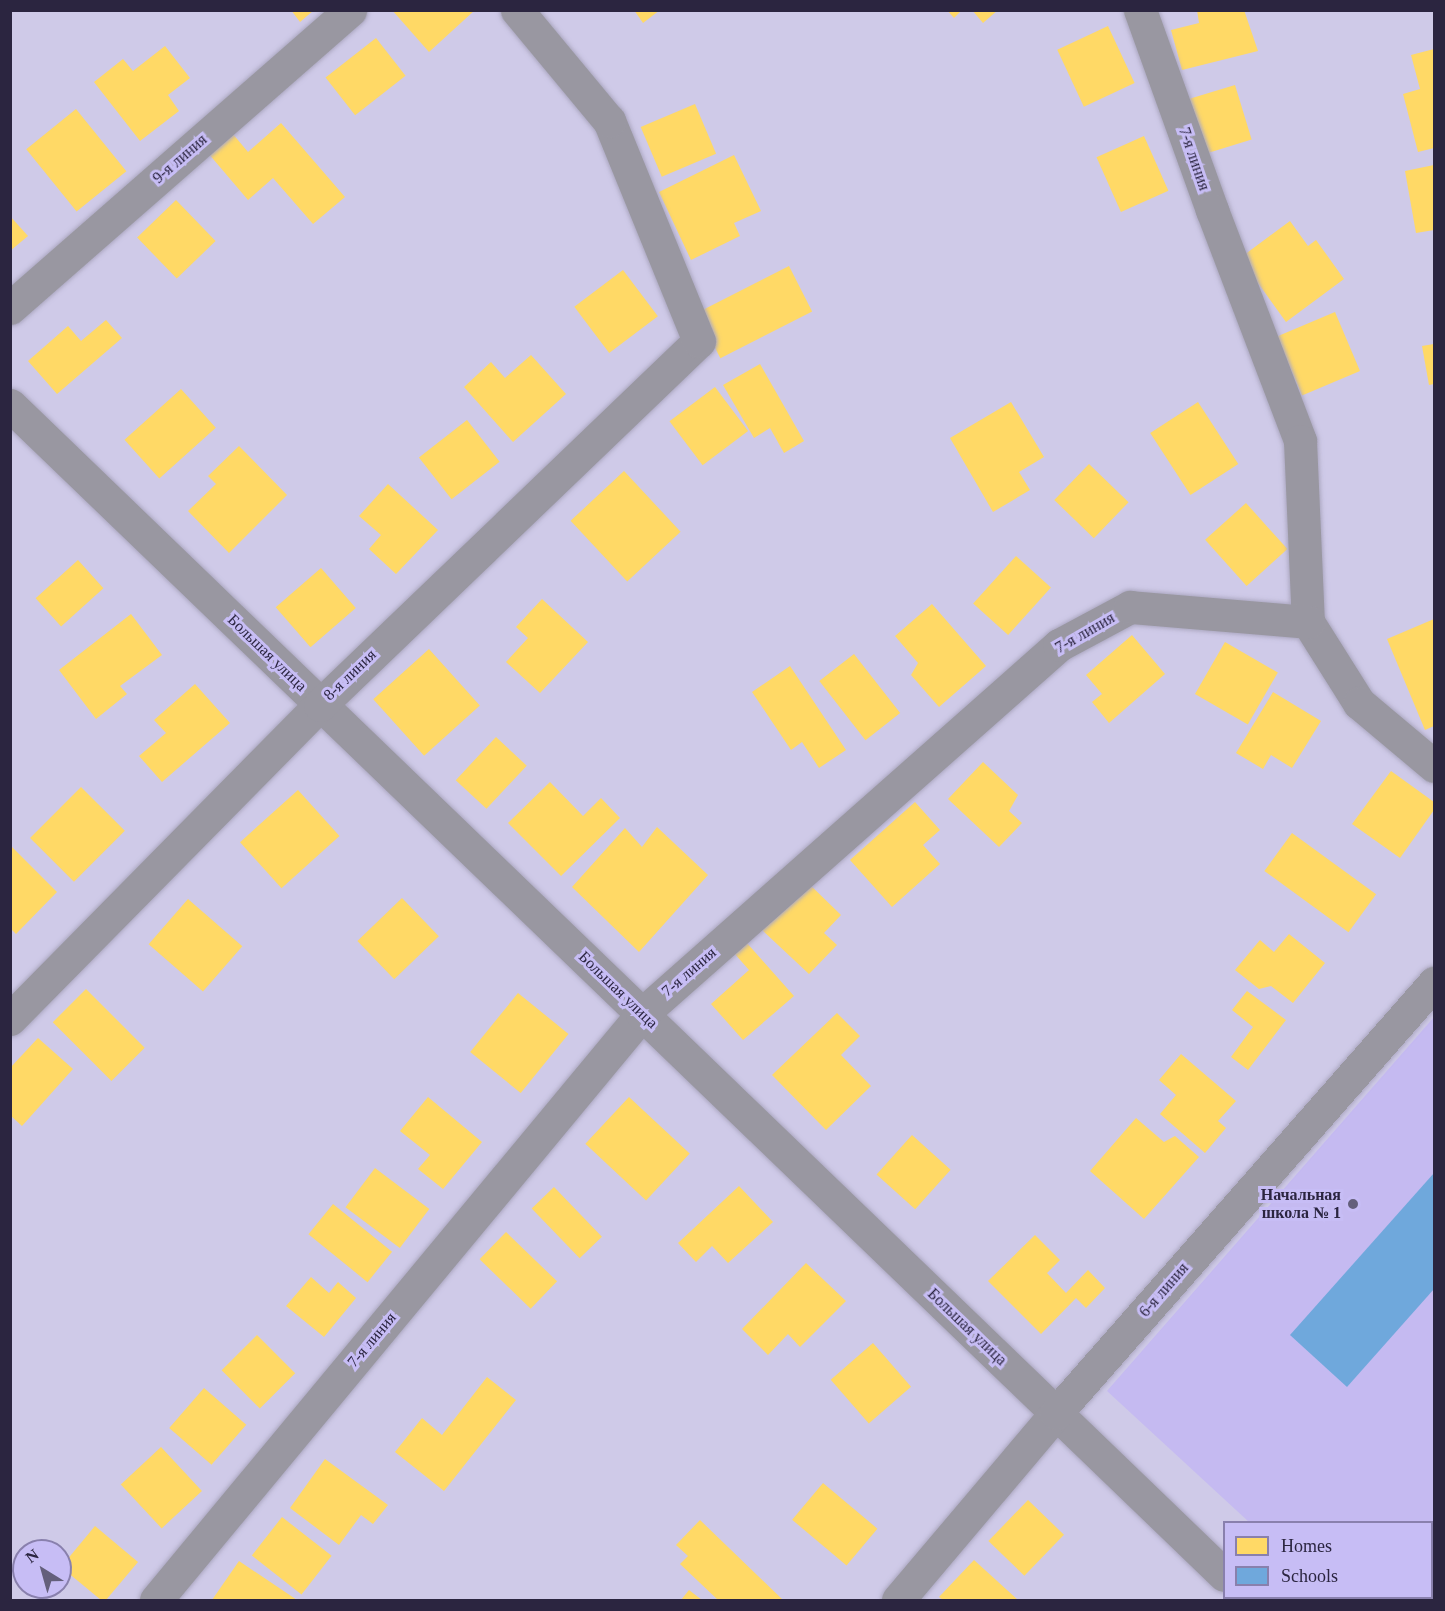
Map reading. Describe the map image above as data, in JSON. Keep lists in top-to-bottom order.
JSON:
{
  "streets": {
    "street": [
      "9-я линия",
      "7-я линия",
      "Большая улица",
      "8-я линия",
      "6-я линия"
    ]
  },
  "crossings": [
    ["7-я линия", "Большая улица"],
    ["Большая улица", "8-я линия"],
    ["Большая улица", "6-я линия"]
  ],
  "places": ["Начальная школа № 1"],
  "legend": ["Homes", "Schools"],
  "north": "top left"
}
